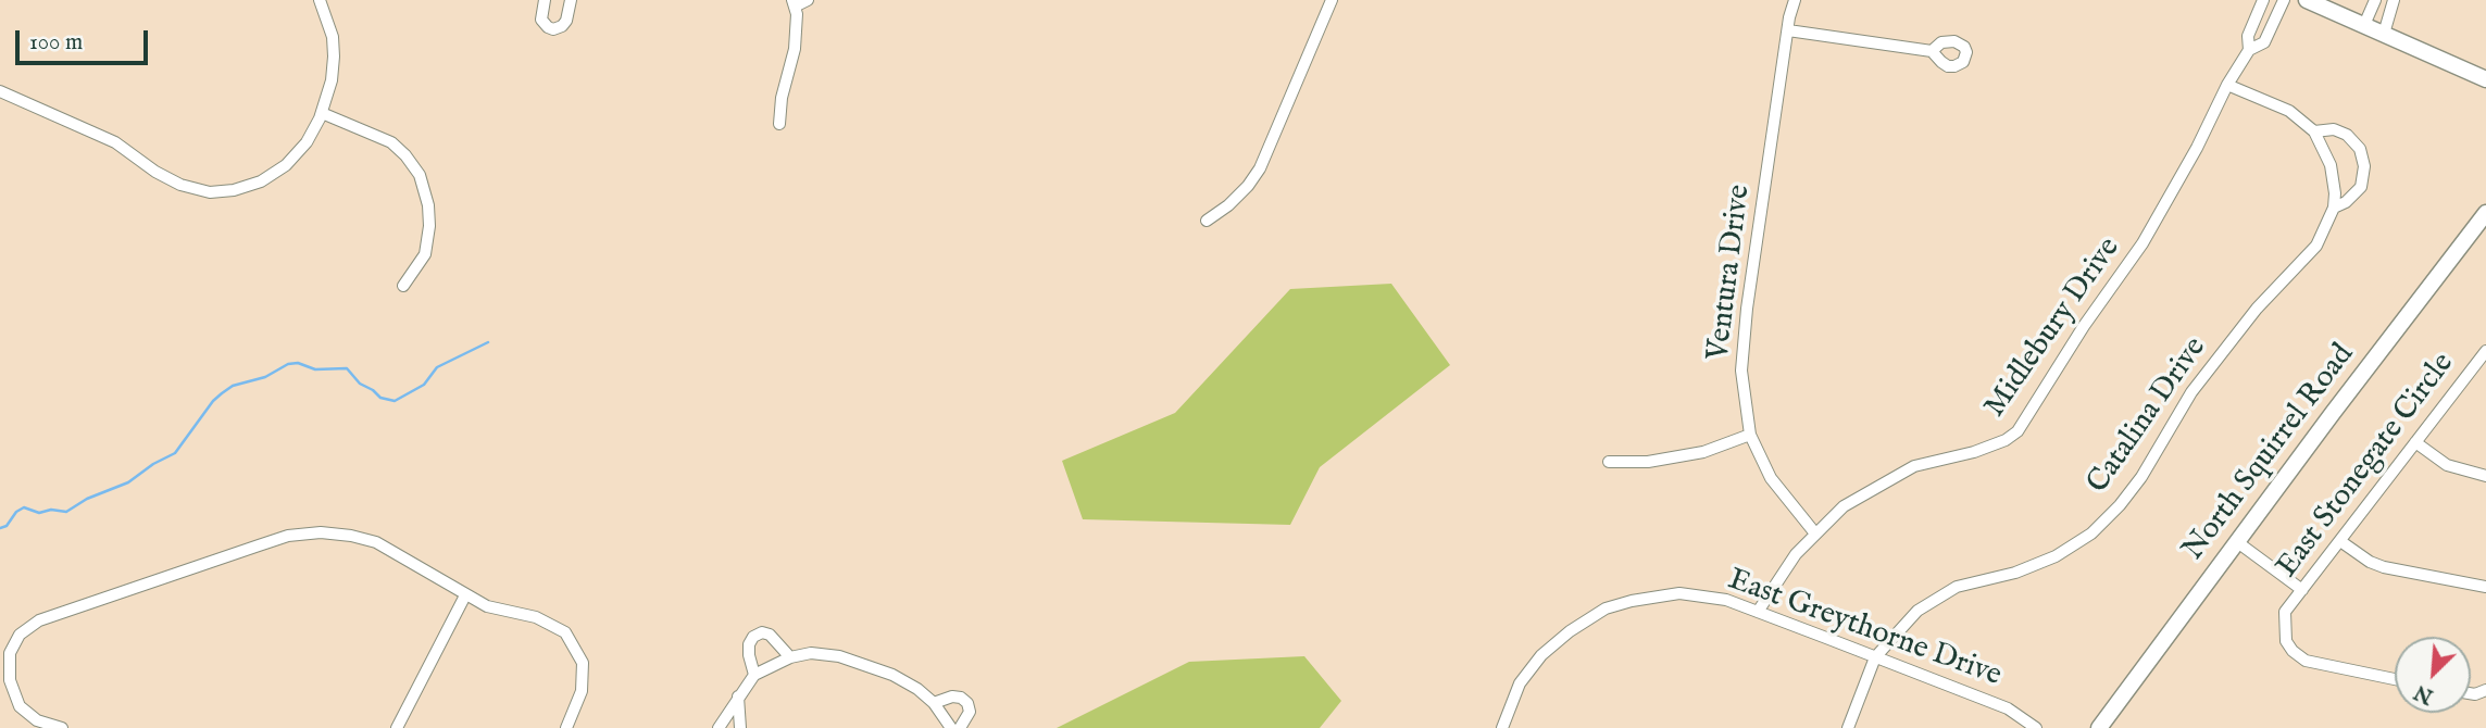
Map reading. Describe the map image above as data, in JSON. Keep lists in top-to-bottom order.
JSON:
{
  "streets": {
    "street": [
      "Ventura Drive",
      "Midlebury Drive",
      "Catalina Drive",
      "North Squirrel Road",
      "East Stonegate Circle",
      "East Greythorne Drive"
    ]
  },
  "crossings": [
    ["Ventura Drive", "Midlebury Drive"],
    ["Midlebury Drive", "Catalina Drive"],
    ["Midlebury Drive", "East Greythorne Drive"],
    ["Catalina Drive", "East Greythorne Drive"]
  ],
  "scale_bar": "100 m",
  "north": "bottom left"
}
